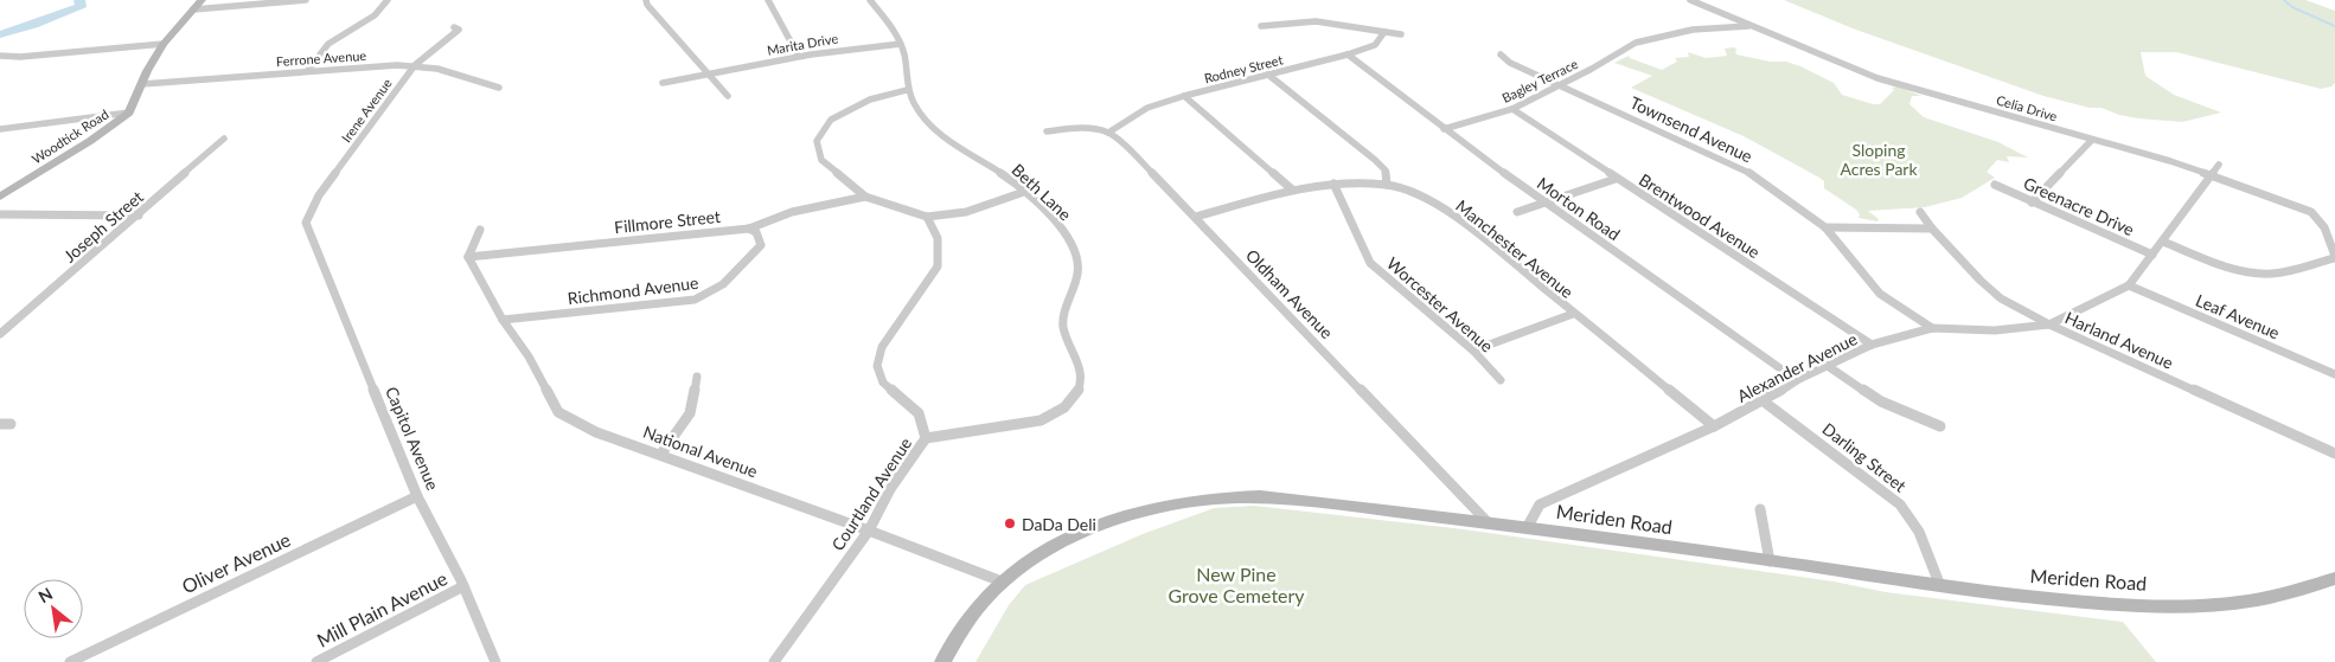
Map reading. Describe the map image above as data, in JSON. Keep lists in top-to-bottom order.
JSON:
{
  "streets": {
    "main road": ["Woodtick Road", "Meriden Road"],
    "street": [
      "Marita Drive",
      "Ferrone Avenue",
      "Rodney Street",
      "Bagley Terrace",
      "Celia Drive",
      "Irene Avenue",
      "Townsend Avenue",
      "Beth Lane",
      "Greenacre Drive",
      "Morton Road",
      "Brentwood Avenue",
      "Fillmore Street",
      "Joseph Street",
      "Manchester Avenue",
      "Richmond Avenue",
      "Oldham Avenue",
      "Worcester Avenue",
      "Leaf Avenue",
      "Harland Avenue",
      "Alexander Avenue",
      "Capitol Avenue",
      "National Avenue",
      "Darling Street",
      "Courtland Avenue",
      "Oliver Avenue",
      "Mill Plain Avenue"
    ]
  },
  "crossings": [
    ["Marita Drive", "Beth Lane"],
    ["Ferrone Avenue", "Irene Avenue"],
    ["Ferrone Avenue", "Woodtick Road"],
    ["Rodney Street", "Morton Road"],
    ["Rodney Street", "Oldham Avenue"],
    ["Bagley Terrace", "Celia Drive"],
    ["Bagley Terrace", "Townsend Avenue"],
    ["Bagley Terrace", "Morton Road"],
    ["Bagley Terrace", "Brentwood Avenue"],
    ["Celia Drive", "Alexander Avenue"],
    ["Irene Avenue", "Capitol Avenue"],
    ["Townsend Avenue", "Alexander Avenue"],
    ["Beth Lane", "Courtland Avenue"],
    ["Greenacre Drive", "Alexander Avenue"],
    ["Morton Road", "Alexander Avenue"],
    ["Brentwood Avenue", "Alexander Avenue"],
    ["Fillmore Street", "Richmond Avenue"],
    ["Fillmore Street", "National Avenue"],
    ["Manchester Avenue", "Oldham Avenue"],
    ["Manchester Avenue", "Worcester Avenue"],
    ["Manchester Avenue", "Alexander Avenue"],
    ["Richmond Avenue", "National Avenue"],
    ["Oldham Avenue", "Meriden Road"],
    ["Leaf Avenue", "Alexander Avenue"],
    ["Harland Avenue", "Alexander Avenue"],
    ["Alexander Avenue", "Darling Street"],
    ["Alexander Avenue", "Meriden Road"],
    ["Capitol Avenue", "Oliver Avenue"],
    ["Capitol Avenue", "Mill Plain Avenue"],
    ["National Avenue", "Courtland Avenue"],
    ["National Avenue", "Meriden Road"],
    ["Darling Street", "Meriden Road"]
  ],
  "parks": ["Sloping Acres Park", "New Pine Grove Cemetery"],
  "places": ["DaDa Deli"],
  "north": "top left"
}
